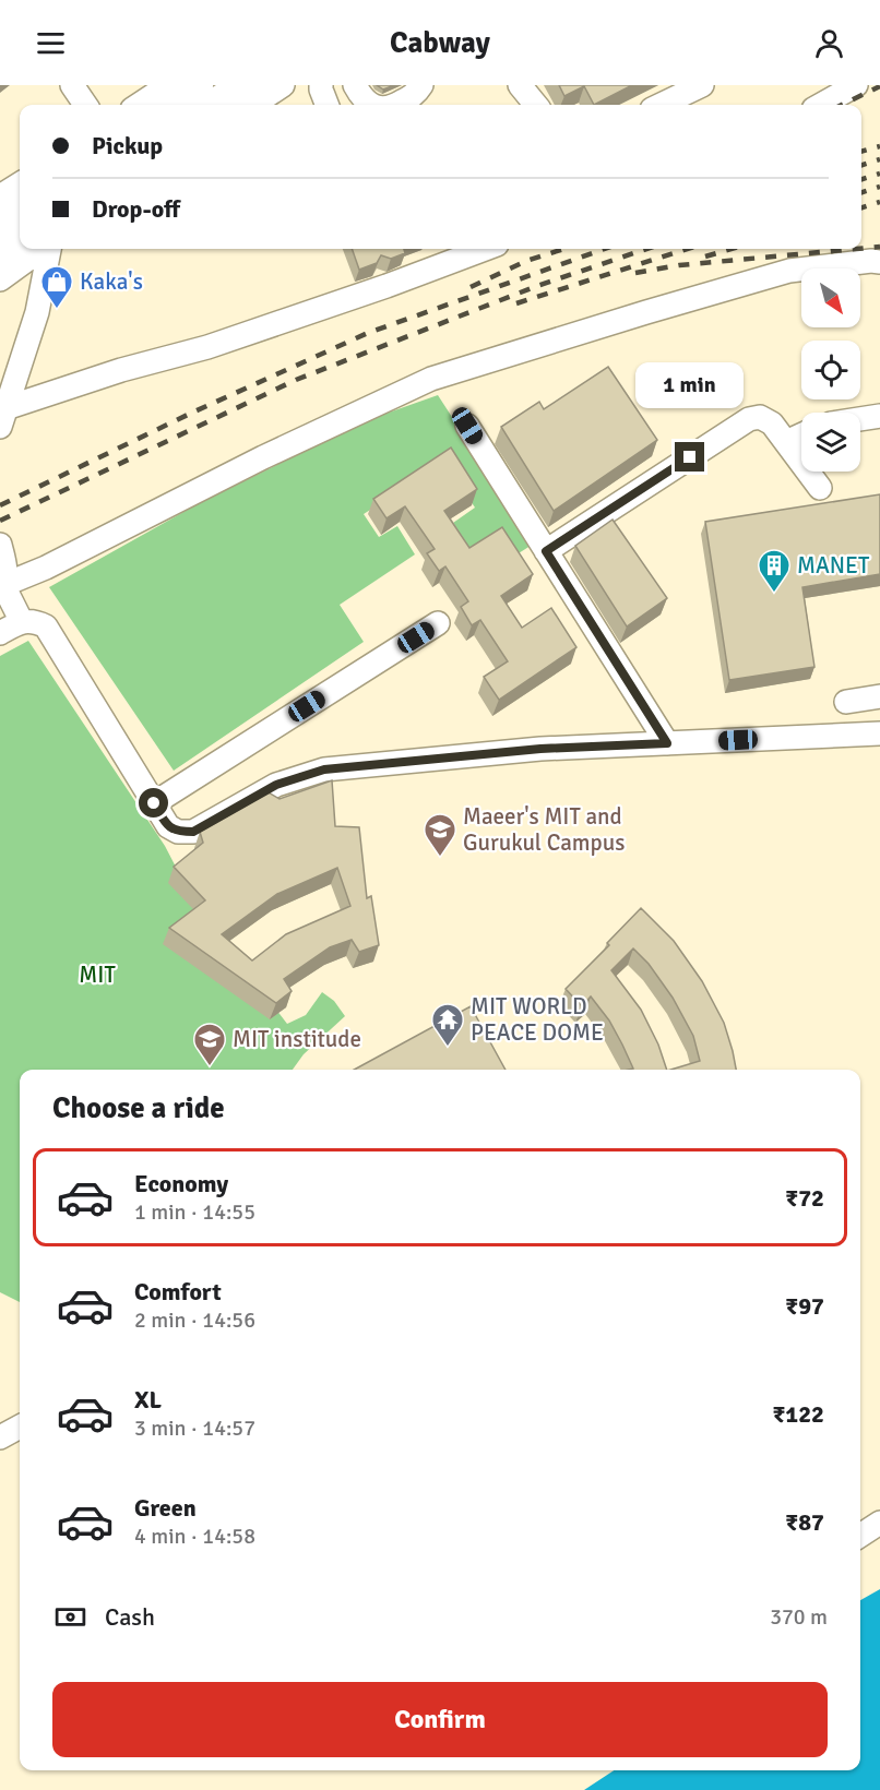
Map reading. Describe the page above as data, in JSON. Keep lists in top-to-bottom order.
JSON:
{
  "parks": ["MIT"],
  "places": {
    "shop": ["Kaka's"],
    "building": ["MANET"],
    "school or university": ["Maeer's MIT and Gurukul Campus", "MIT institude"],
    "temple": ["MIT WORLD PEACE DOME"]
  },
  "north": "bottom right",
  "page": {
    "header": "Cabway",
    "banner": ["Pickup", "Drop-off"],
    "bubble": "1 min",
    "heading": "Choose a ride",
    "list": [
      {
        "name": "Economy",
        "note": "1 min · 14:55",
        "value": "₹72"
      },
      {
        "name": "Comfort",
        "note": "2 min · 14:56",
        "value": "₹97"
      },
      {
        "name": "XL",
        "note": "3 min · 14:57",
        "value": "₹122"
      },
      {
        "name": "Green",
        "note": "4 min · 14:58",
        "value": "₹87"
      }
    ],
    "pay": ["Cash", "370 m"],
    "buttons": "Confirm"
  }
}
